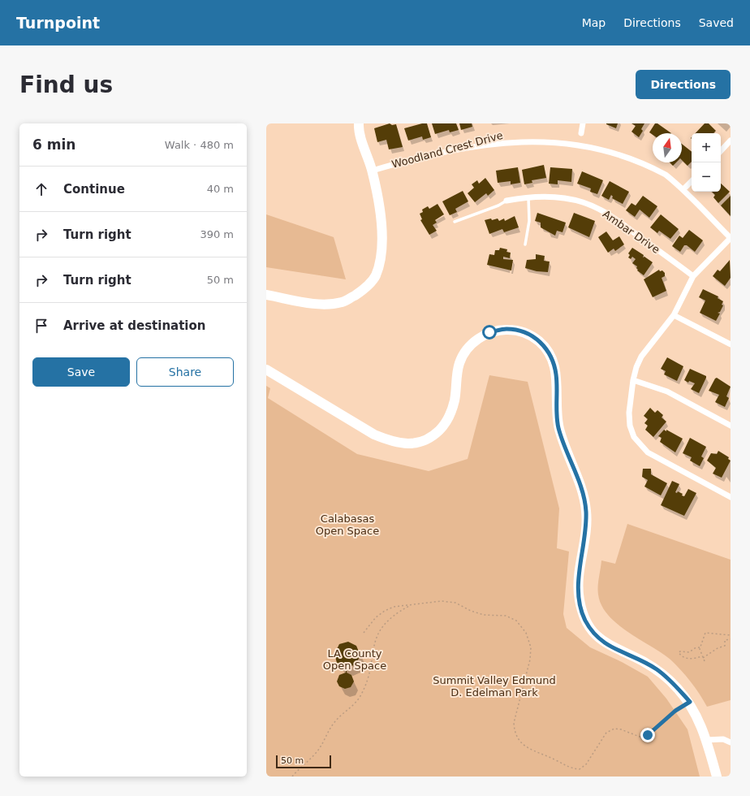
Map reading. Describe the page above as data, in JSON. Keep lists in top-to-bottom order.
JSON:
{
  "streets": {
    "street": ["Woodland Crest Drive", "Ambar Drive"]
  },
  "parks": ["Calabasas Open Space", "LA County Open Space", "Summit Valley Edmund D. Edelman Park"],
  "scale_bar": "50 m",
  "north": "top",
  "page": {
    "header": "Turnpoint",
    "nav": ["Map", "Directions", "Saved"],
    "buttons": [
      "Directions",
      ["Save", "Share"]
    ],
    "title": "Find us",
    "heading": ["6 min", "Walk · 480 m"],
    "map_buttons": ["+", "−"],
    "list": [
      ["Continue", "40 m"],
      ["Turn right", "390 m"],
      ["Turn right", "50 m"],
      "Arrive at destination"
    ],
    "scale": "50 m"
  }
}
